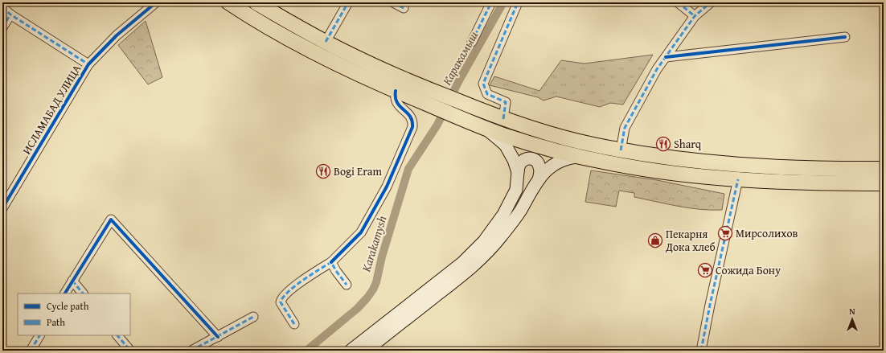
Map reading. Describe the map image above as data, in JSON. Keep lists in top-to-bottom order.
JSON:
{
  "streets": {
    "street": ["ИСЛАМАБАД УЛИЦА"]
  },
  "water": ["Каракамыш", "Karakamysh"],
  "places": {
    "restaurant": ["Sharq", "Bogi Eram"],
    "supermarket": ["Мирсолихов", "Сожида Бону"],
    "shop": ["Пекарня Дока хлеб"]
  },
  "legend": ["Cycle path", "Path"],
  "north": "top"
}
